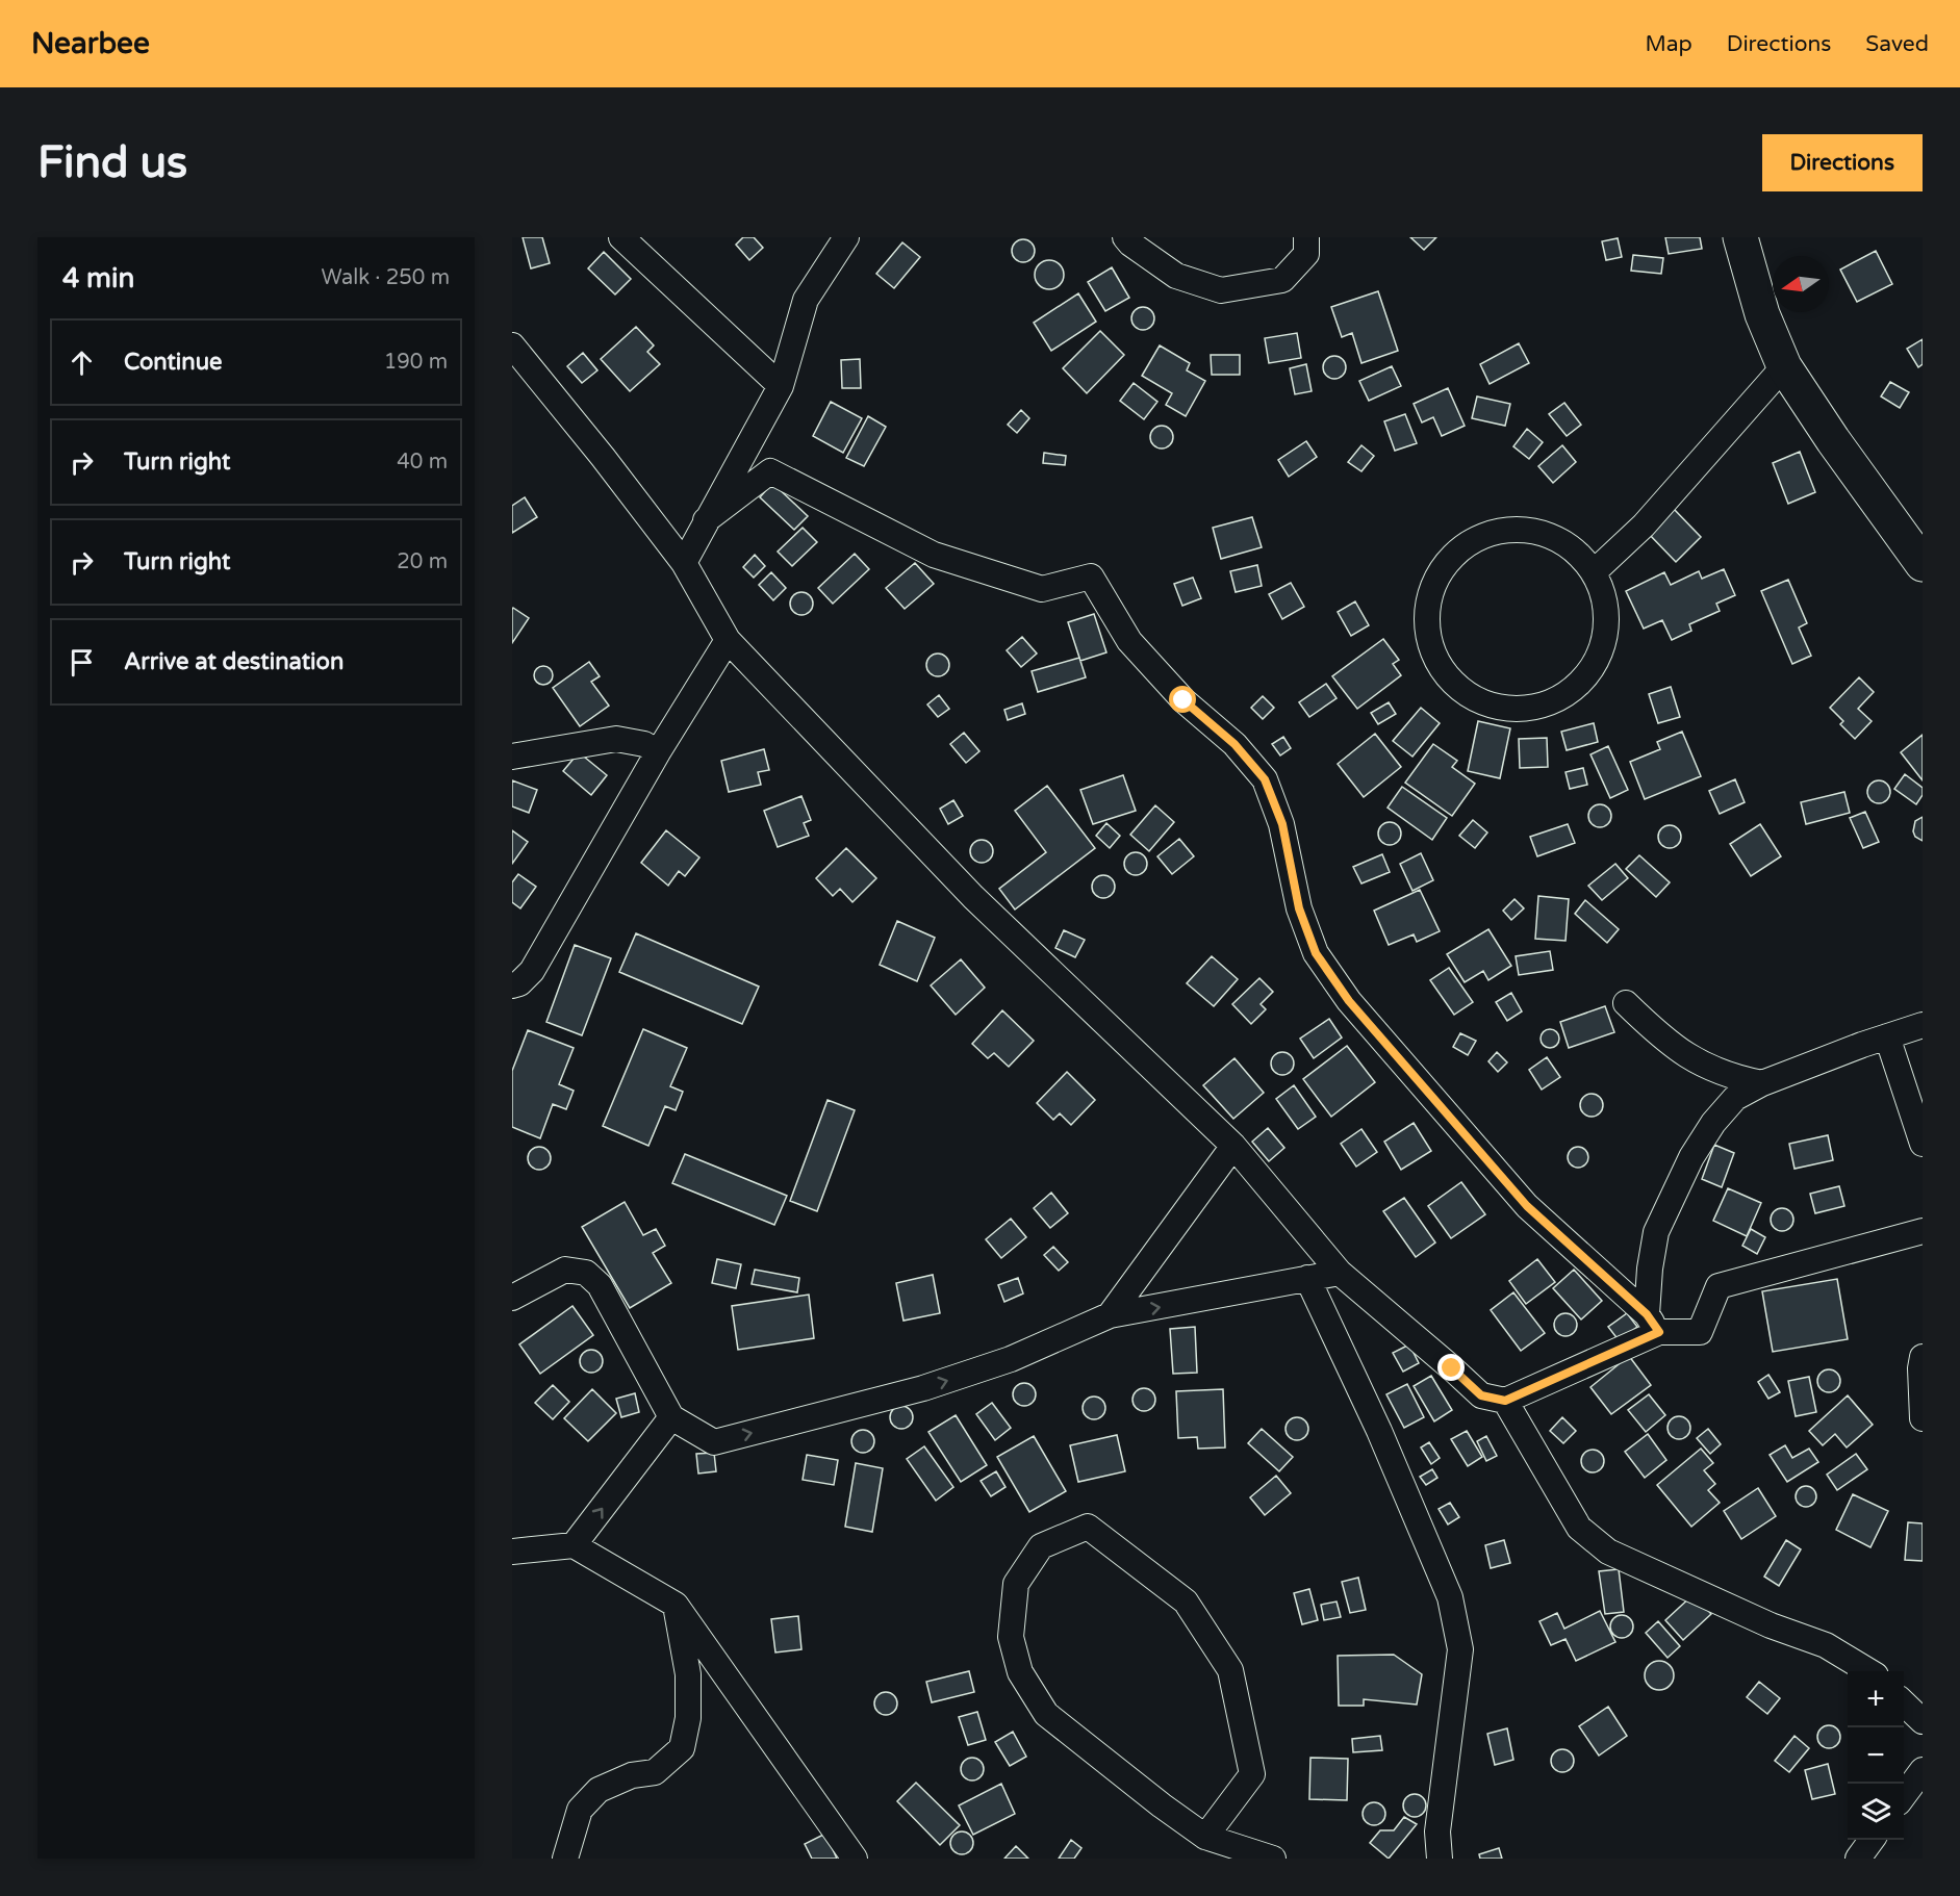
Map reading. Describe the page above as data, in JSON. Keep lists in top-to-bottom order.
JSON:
{
  "north": "left",
  "page": {
    "header": "Nearbee",
    "nav": ["Map", "Directions", "Saved"],
    "buttons": "Directions",
    "title": "Find us",
    "heading": ["4 min", "Walk · 250 m"],
    "list": [
      ["Continue", "190 m"],
      ["Turn right", "40 m"],
      ["Turn right", "20 m"],
      "Arrive at destination"
    ],
    "map_buttons": ["+", "−"]
  }
}
